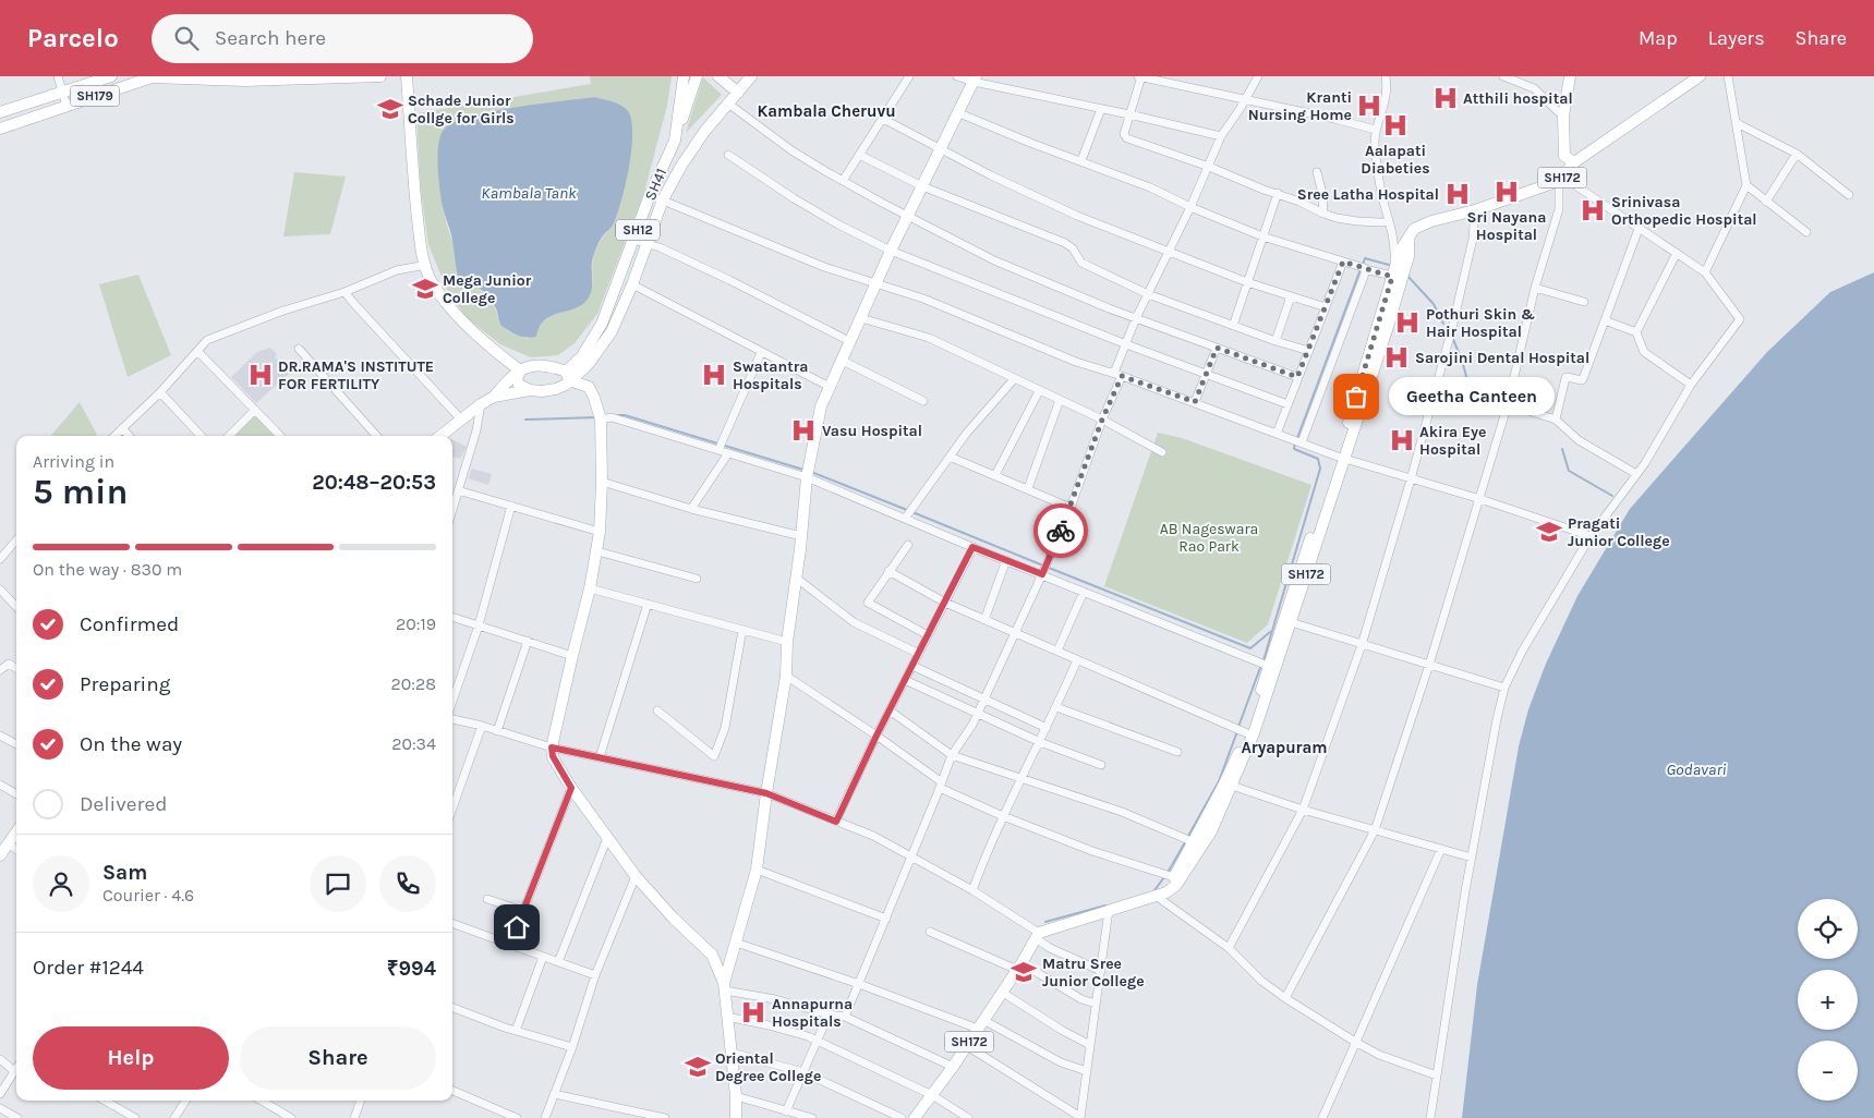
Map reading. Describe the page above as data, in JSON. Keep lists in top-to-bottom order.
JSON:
{
  "streets": {
    "main road": [
      "SH179",
      "SH172",
      "SH41",
      "SH12"
    ]
  },
  "crossings": [
    ["SH41", "SH12"]
  ],
  "districts": ["Kambala Cheruvu", "Aryapuram"],
  "water": ["Kambala Tank", "Godavari"],
  "parks": ["AB Nageswara Rao Park"],
  "places": {
    "hospital": [
      "Atthili hospital",
      "Kranti Nursing Home",
      "Aalapati Diabeties",
      "Sri Nayana Hospital",
      "Sree Latha Hospital",
      "Srinivasa Orthopedic Hospital",
      "Pothuri Skin & Hair Hospital",
      "Sarojini Dental Hospital",
      "DR.RAMA'S INSTITUTE FOR FERTILITY",
      "Swatantra Hospitals",
      "Vasu Hospital",
      "Akira Eye Hospital",
      "Annapurna Hospitals"
    ],
    "school or university": [
      "Schade Junior Collge for Girls",
      "Mega Junior College",
      "Pragati Junior College",
      "Matru Sree Junior College",
      "Oriental Degree College"
    ],
    "other": ["Geetha Canteen"]
  },
  "page": {
    "header": "Parcelo",
    "search": "Search here",
    "nav": ["Map", "Layers", "Share"],
    "bubble": "Geetha Canteen",
    "heading": ["5 min", "Arriving in", "20:48–20:53"],
    "panel": [
      "Sam",
      "Courier · 4.6",
      "Order #1244",
      "₹994"
    ],
    "bar": "On the way · 830 m",
    "list": [
      ["Confirmed", "20:19"],
      ["Preparing", "20:28"],
      ["On the way", "20:34"],
      "Delivered"
    ],
    "map_buttons": ["+", "−"],
    "buttons": ["Help", "Share"]
  }
}
